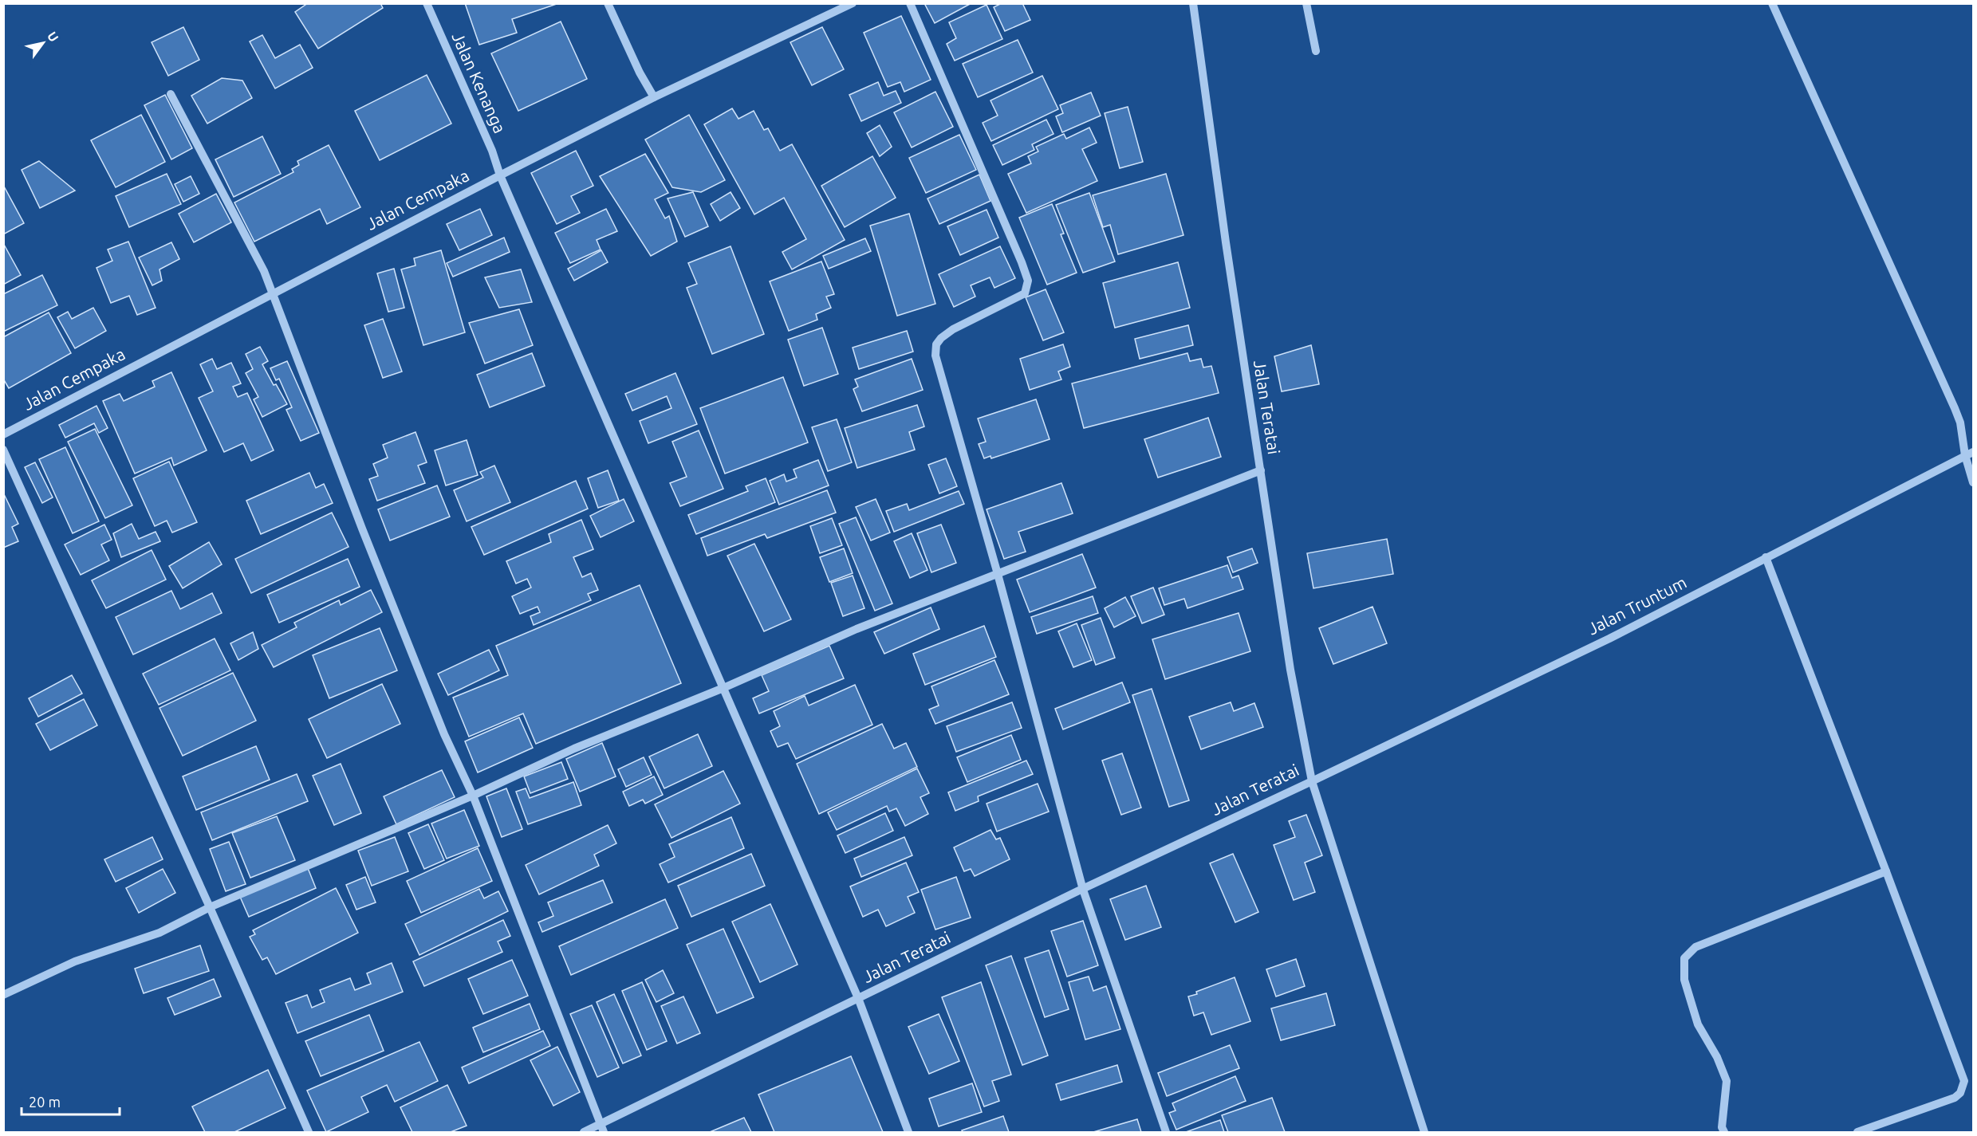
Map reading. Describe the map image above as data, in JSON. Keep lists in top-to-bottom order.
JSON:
{
  "streets": {
    "street": [
      "Jalan Kenanga",
      "Jalan Cempaka",
      "Jalan Teratai",
      "Jalan Truntum"
    ]
  },
  "crossings": [
    ["Jalan Kenanga", "Jalan Cempaka"],
    ["Jalan Kenanga", "Jalan Teratai"],
    ["Jalan Teratai", "Jalan Truntum"]
  ],
  "scale_bar": "20 m",
  "north": "top right"
}
